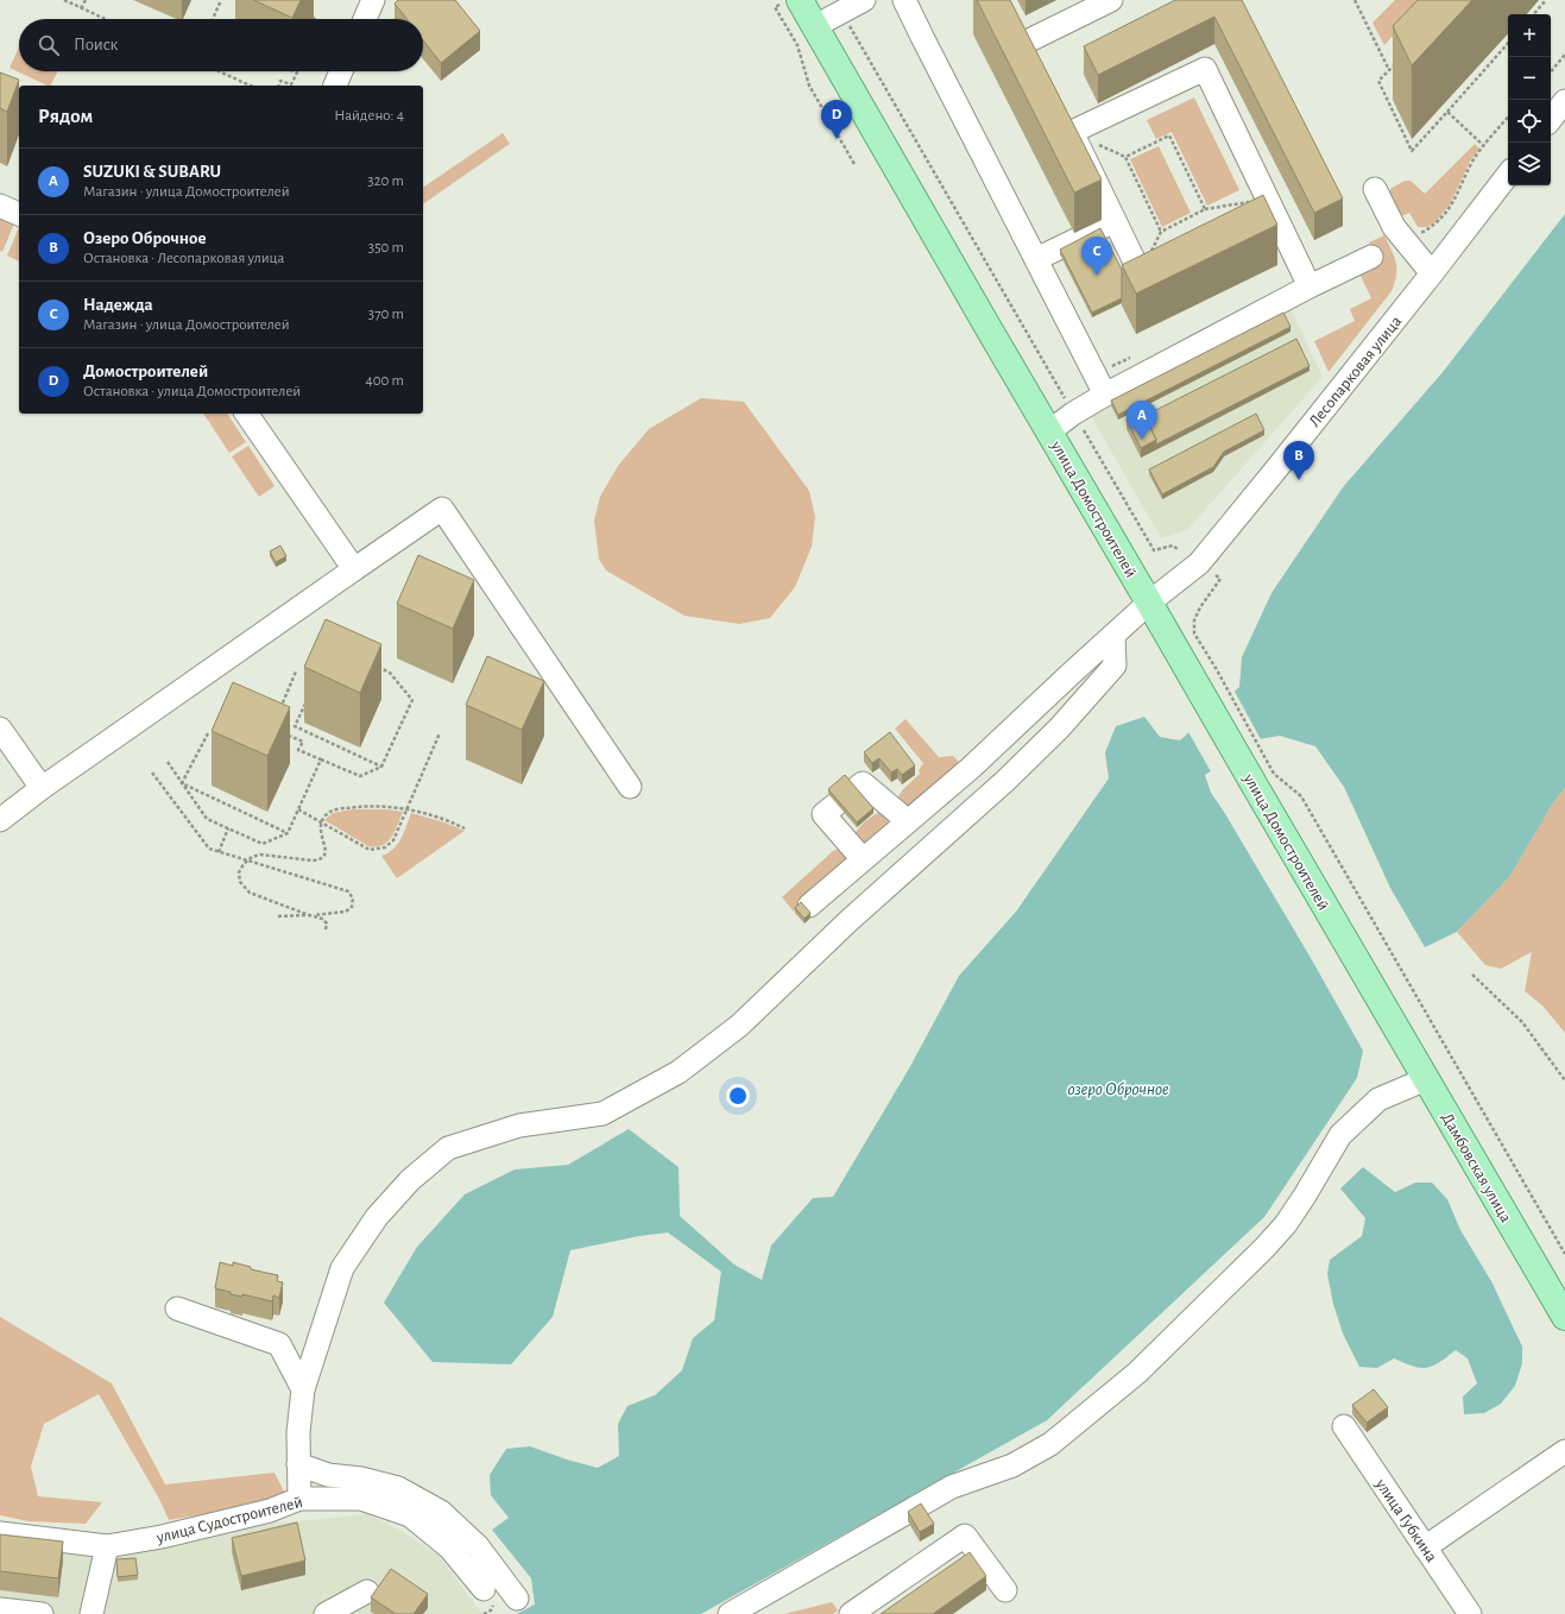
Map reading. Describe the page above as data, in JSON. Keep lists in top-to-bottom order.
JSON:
{
  "streets": {
    "main road": ["улица Домостроителей", "Дамбовская улица"],
    "street": ["Лесопарковая улица", "улица Судостроителей", "улица Губкина"]
  },
  "crossings": [
    ["Лесопарковая улица", "улица Домостроителей"],
    ["улица Домостроителей", "Дамбовская улица"]
  ],
  "water": ["озеро Оброчное"],
  "page": {
    "map_buttons": ["+", "−"],
    "search": "Поиск",
    "heading": ["Рядом", "Найдено: 4"],
    "pins": [
      "D",
      "C",
      "A",
      "B"
    ],
    "list": [
      {
        "mark": "A",
        "name": "SUZUKI & SUBARU",
        "note": "Магазин · улица Домостроителей",
        "value": "320 m"
      },
      {
        "mark": "B",
        "name": "Озеро Оброчное",
        "note": "Остановка · Лесопарковая улица",
        "value": "350 m"
      },
      {
        "mark": "C",
        "name": "Надежда",
        "note": "Магазин · улица Домостроителей",
        "value": "370 m"
      },
      {
        "mark": "D",
        "name": "Домостроителей",
        "note": "Остановка · улица Домостроителей",
        "value": "400 m"
      }
    ]
  }
}
